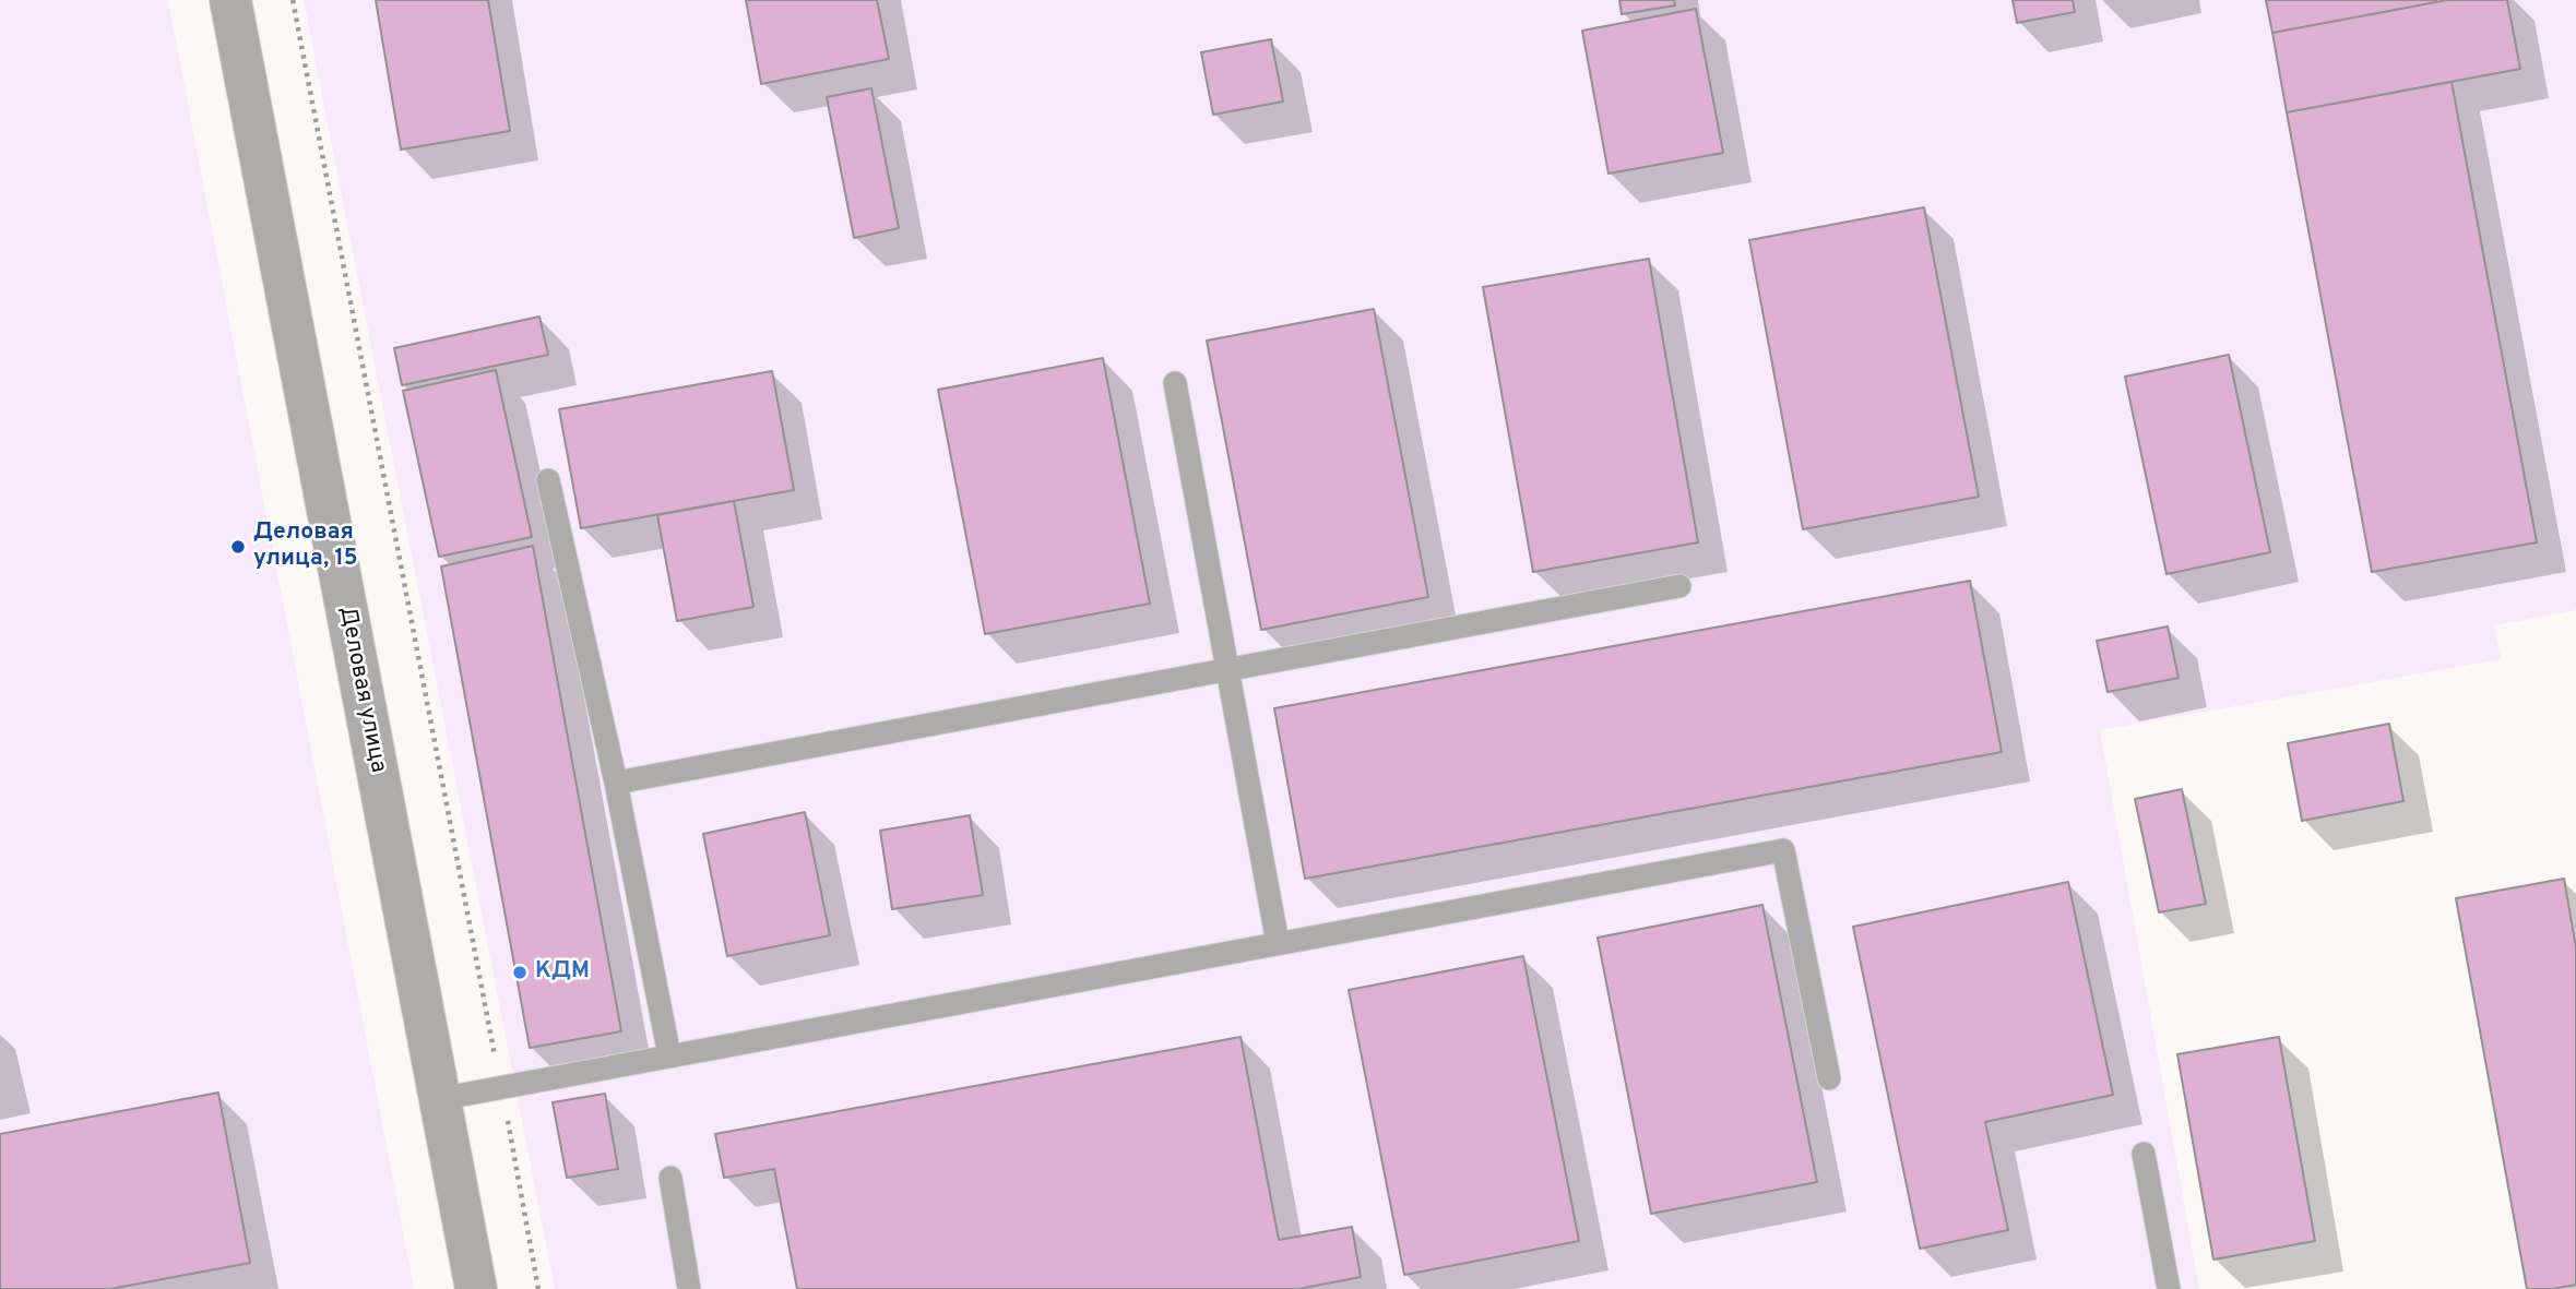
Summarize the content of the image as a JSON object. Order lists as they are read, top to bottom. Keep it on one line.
{"streets":{"street":["Деловая улица"]},"places":["Деловая улица, 15","КДМ"]}
